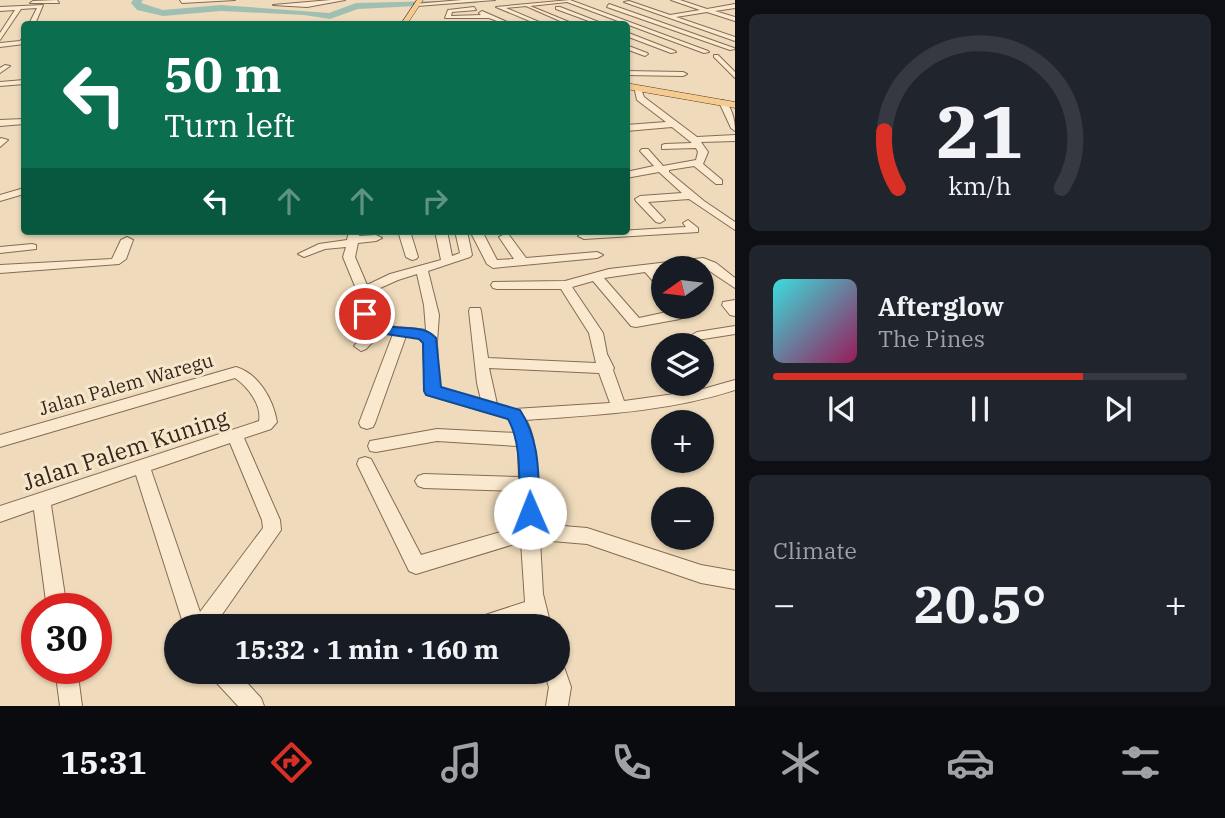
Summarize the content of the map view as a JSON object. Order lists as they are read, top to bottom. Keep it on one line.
{"streets":{"street":["Jalan Palem Waregu","Jalan Palem Kuning"]},"crossings":[["Jalan Palem Waregu","Jalan Palem Kuning"]],"north":"left","page":{"turn":["50 m","Turn left"],"map_buttons":["+","−"],"song":["Afterglow","The Pines"],"tile":"Climate","heat":["−","20.5°","+"],"limit":"30","trip":"15:32 · 1 min · 160 m","tabs":"15:31","gauge":["21","km/h"]}}
